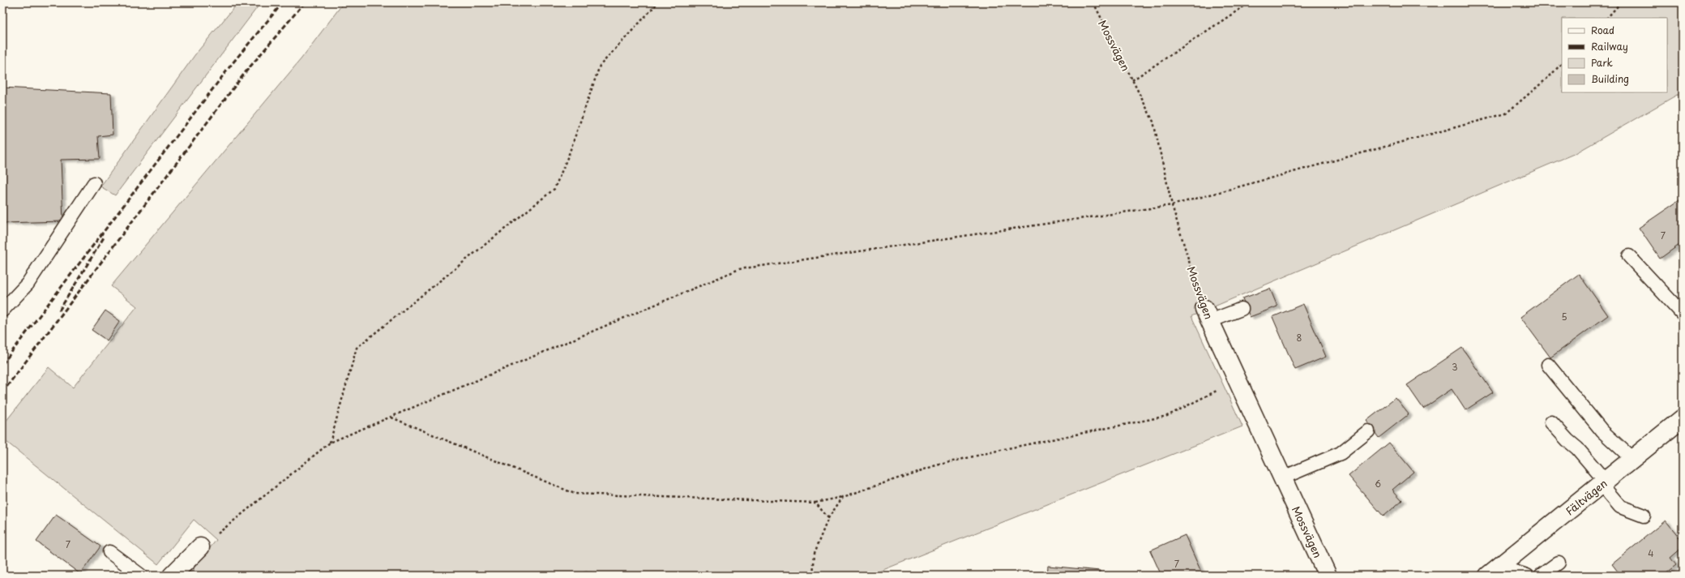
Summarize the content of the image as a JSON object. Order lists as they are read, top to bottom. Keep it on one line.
{"streets":{"street":["Mossvägen","Fältvägen"]},"house_numbers":["7","5","8","3","6","7","4","7"],"legend":["Road","Railway","Park","Building"]}
